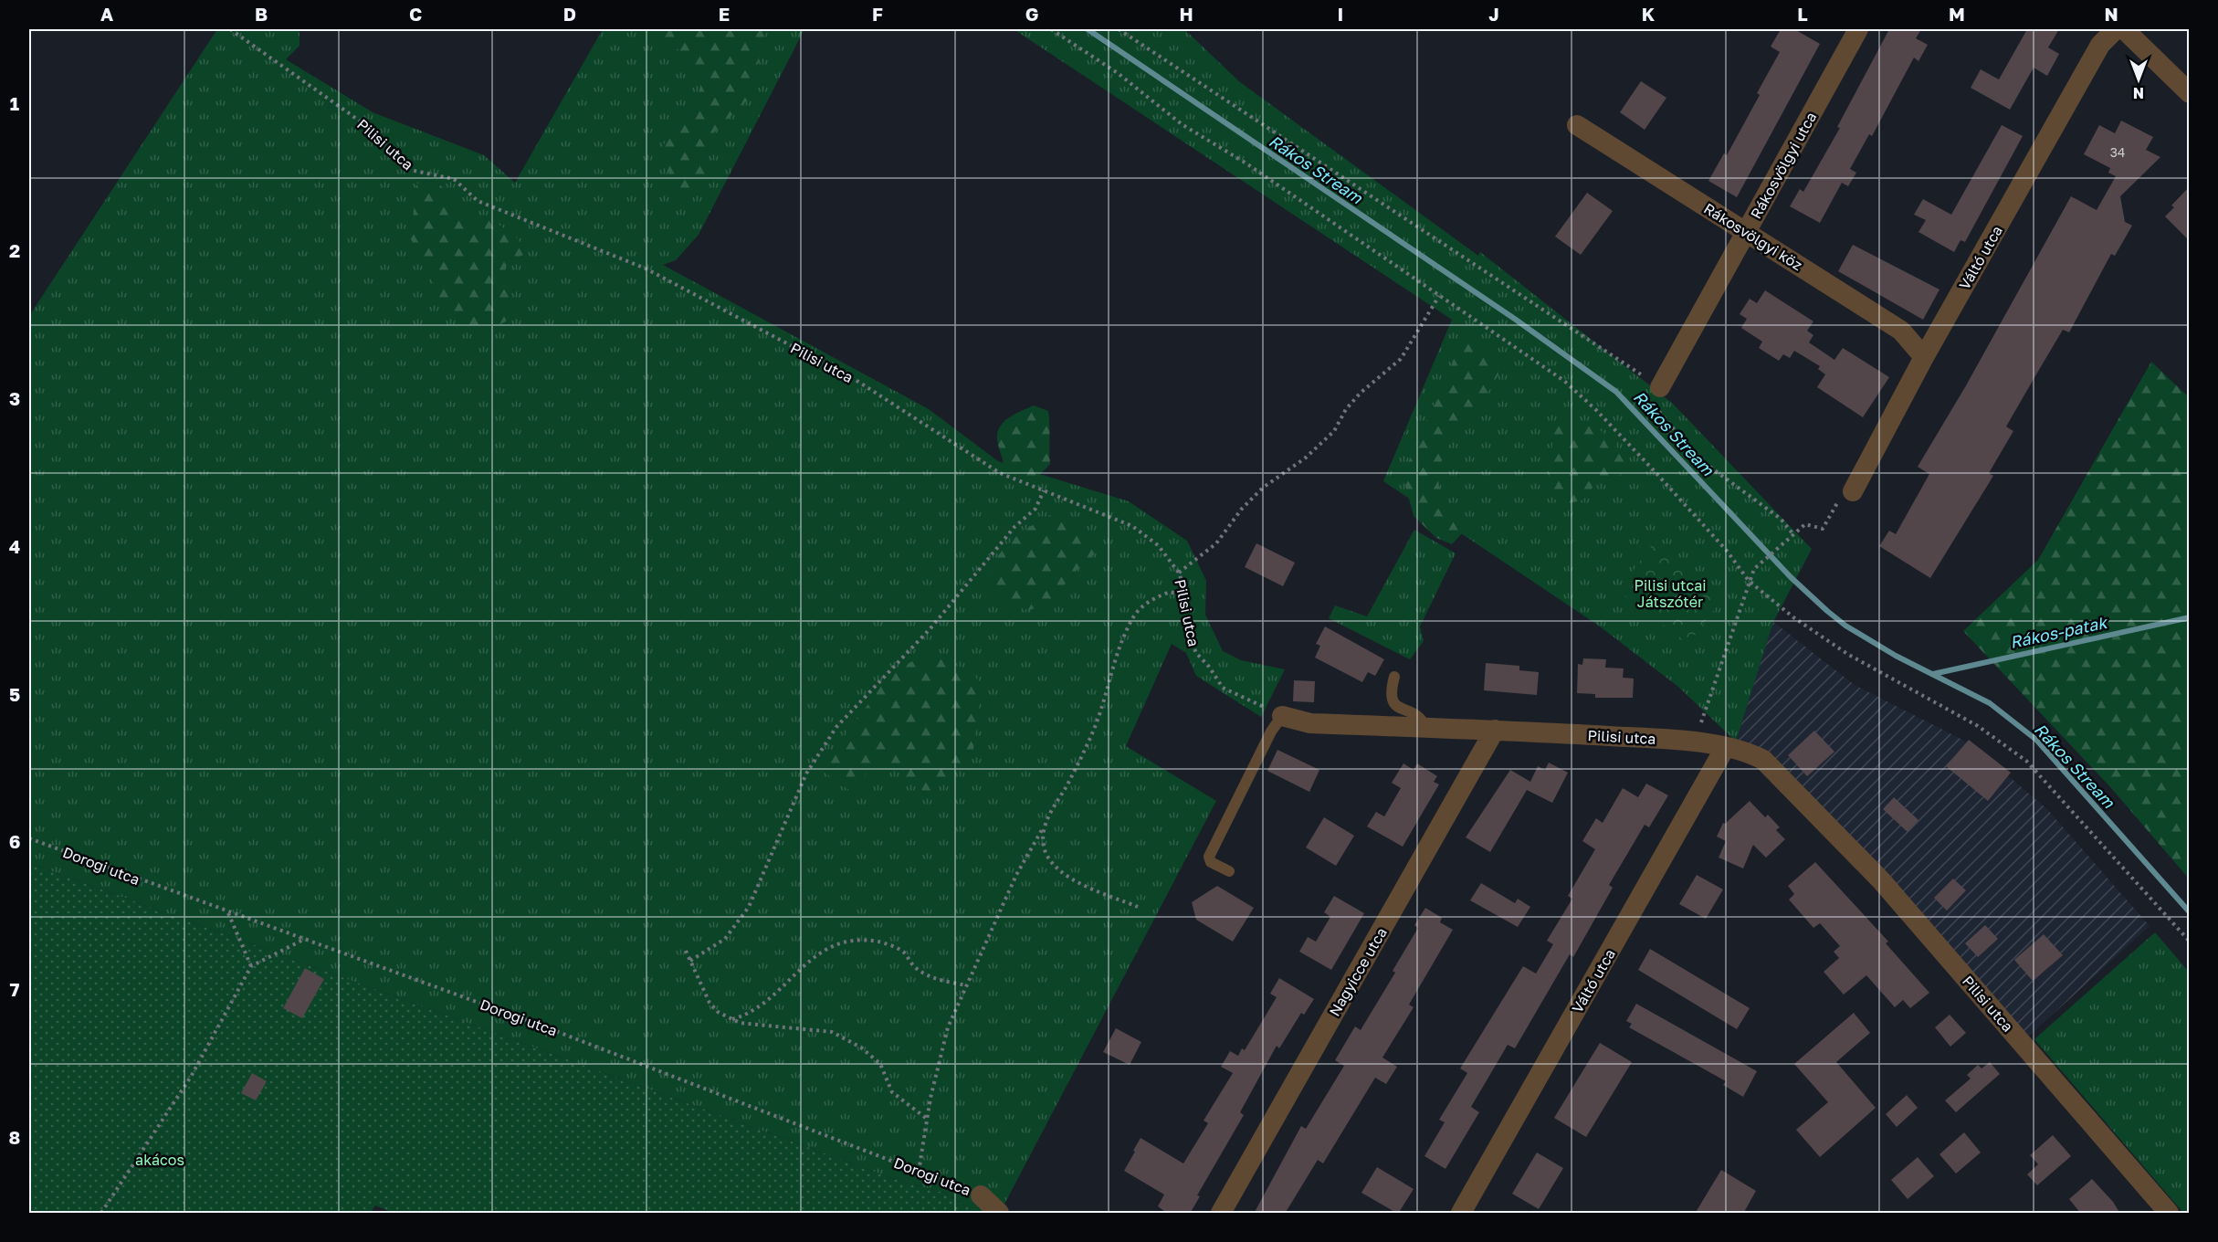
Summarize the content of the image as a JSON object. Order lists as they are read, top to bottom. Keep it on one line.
{"streets":{"street":["Pilisi utca","Rákosvölgyi utca","Rákosvölgyi köz","Váltó utca","Nagyicce utca"],"path":["Dorogi utca"]},"crossings":[["Pilisi utca","Váltó utca"],["Pilisi utca","Nagyicce utca"],["Rákosvölgyi utca","Rákosvölgyi köz"],["Rákosvölgyi köz","Váltó utca"]],"water":["Rákos Stream","Rákos-patak"],"parks":["Pilisi utcai Játszótér","akácos"],"house_numbers":["34"],"north":"bottom","grid":{"columns":["A","B","C","D","E","F","G","H","I","J","K","L","M","N"],"rows":["1","2","3","4","5","6","7","8"]}}
